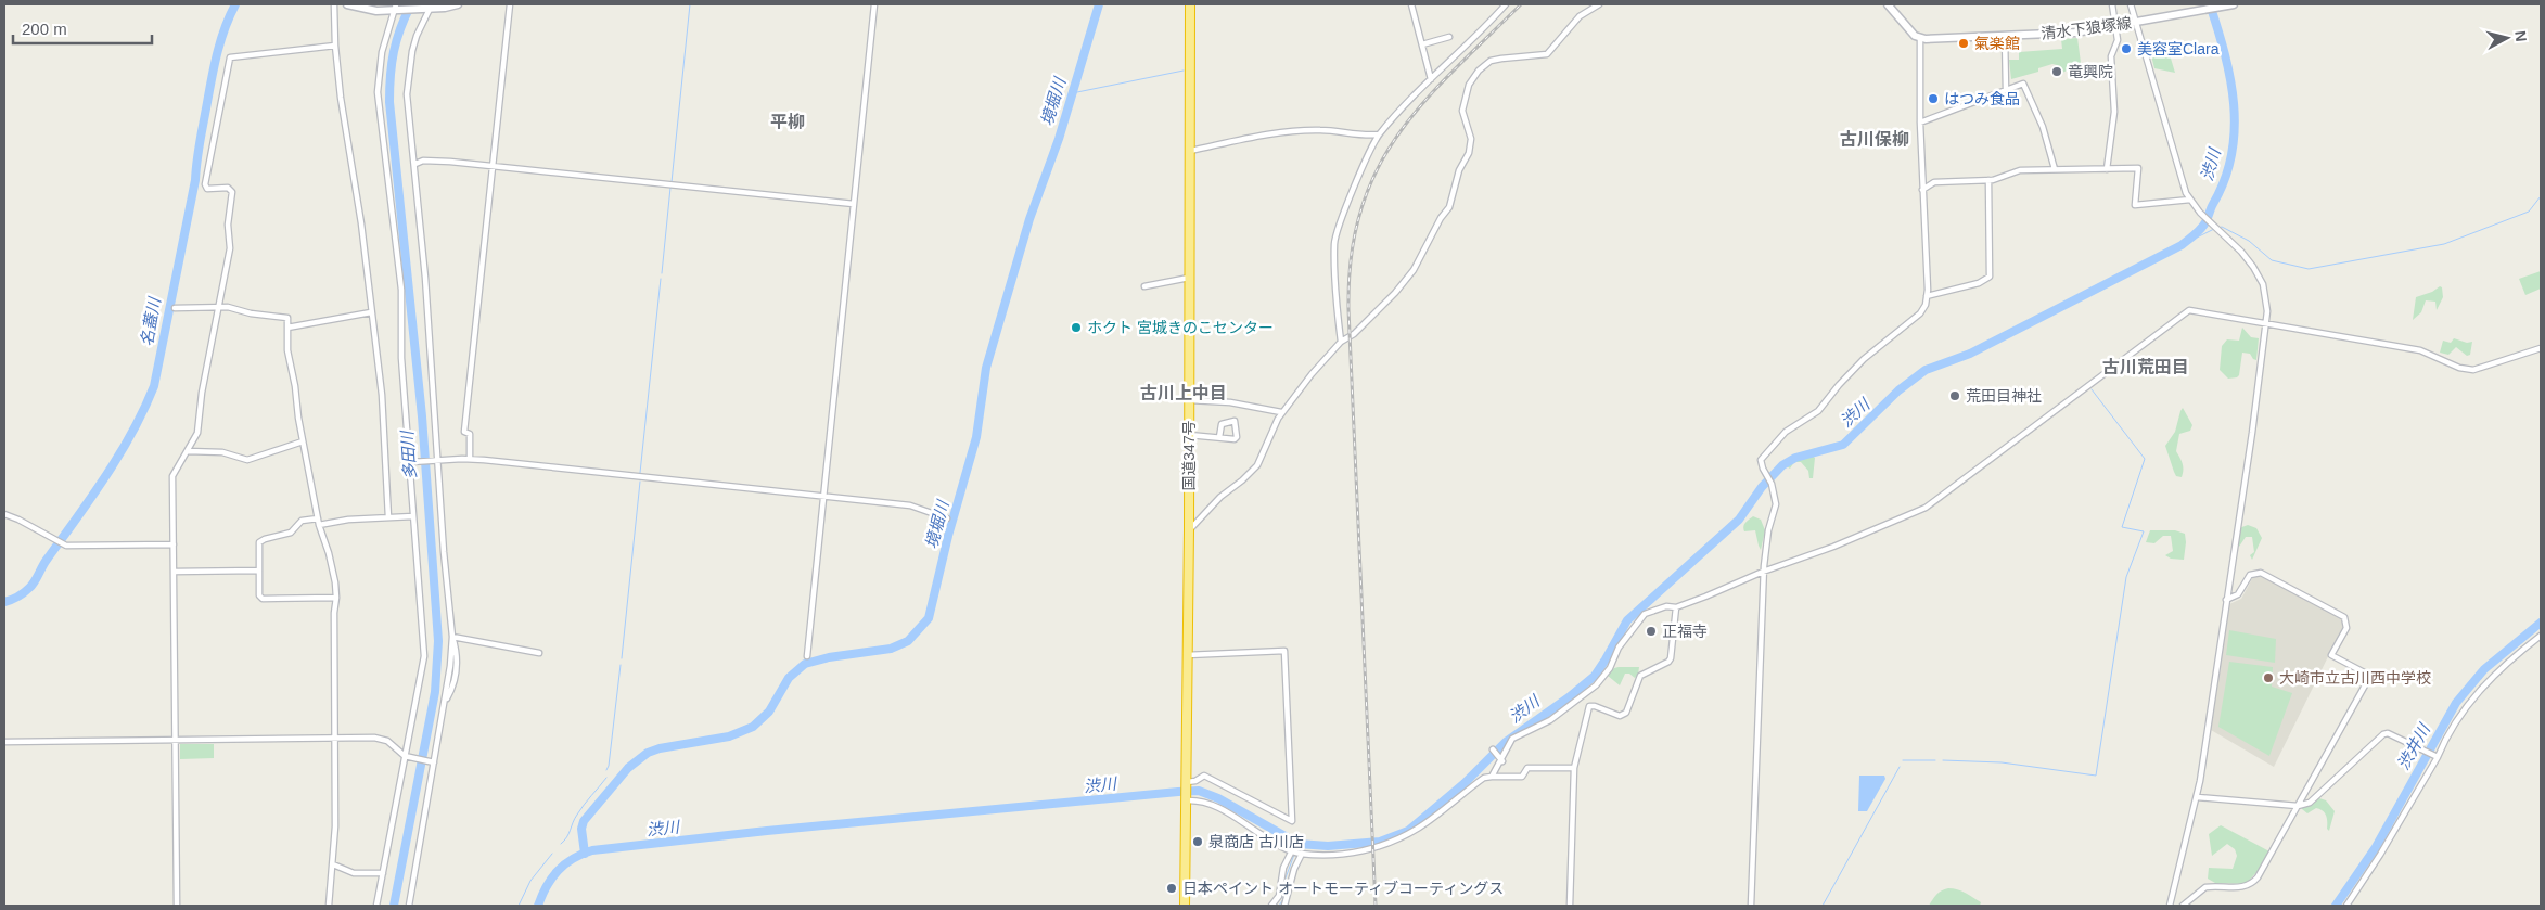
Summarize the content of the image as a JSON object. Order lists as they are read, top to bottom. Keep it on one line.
{"streets":{"highway":["国道347号"],"main road":["清水下狼塚線"]},"districts":["平柳","古川保柳","古川荒田目","古川上中目"],"water":["境堀川","渋川","名蓋川","多田川","渋井川"],"places":["氣楽館","美容室Clara","竜興院","はつみ食品","ホクト 宮城きのこセンター","荒田目神社","正福寺","大崎市立古川西中学校","泉商店 古川店","日本ペイント オートモーティブコーティングス"],"scale_bar":"200 m","north":"right"}
